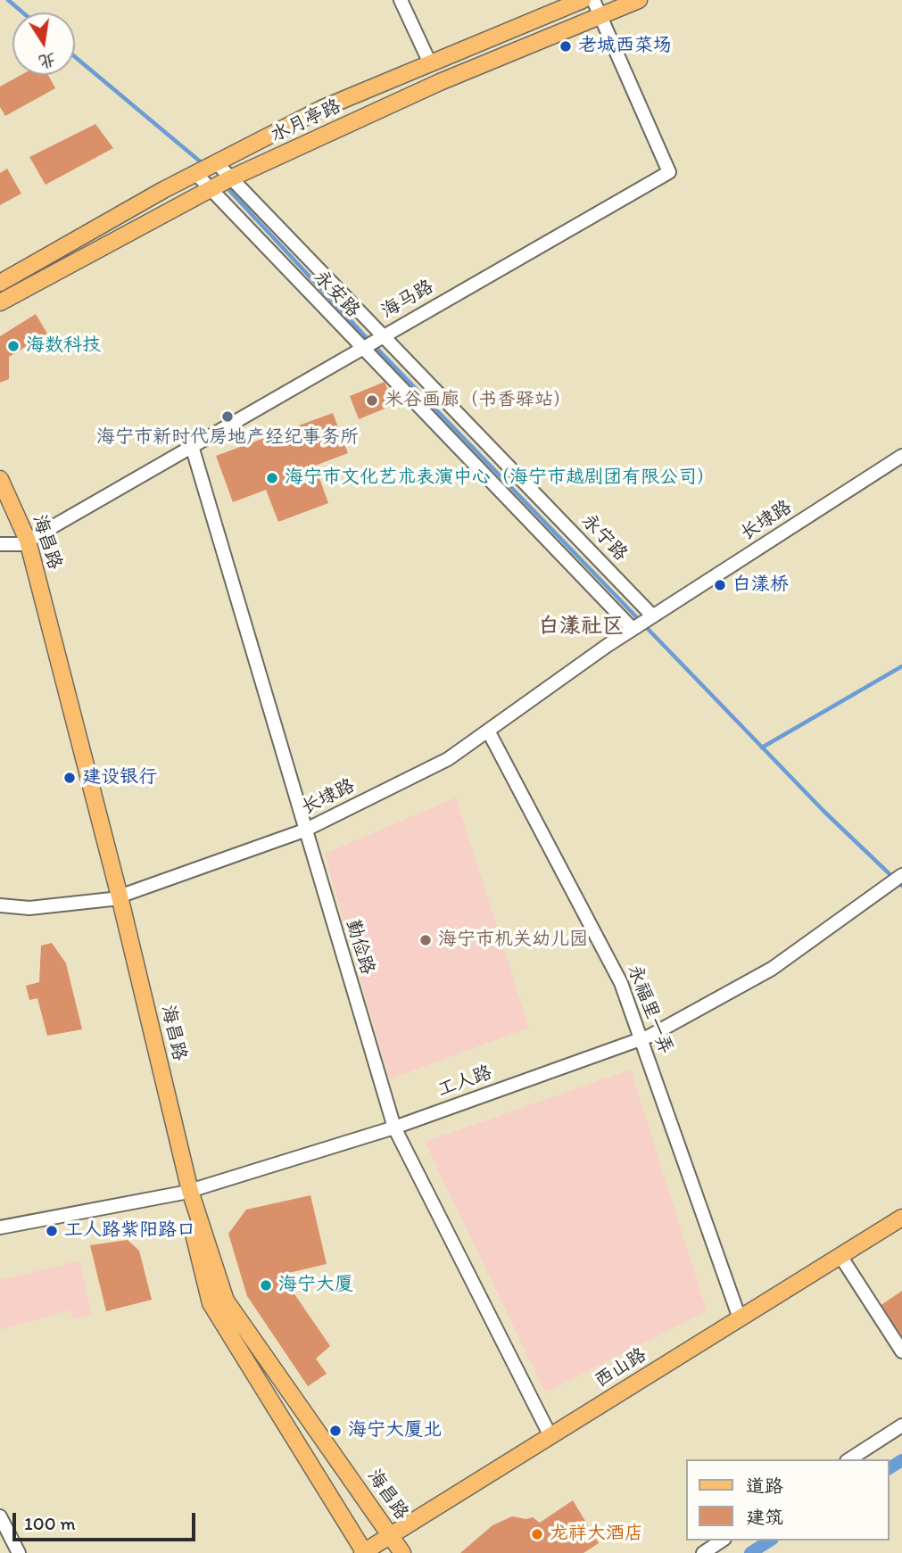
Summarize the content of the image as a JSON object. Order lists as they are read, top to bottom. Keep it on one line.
{"streets":{"main road":["水月亭路","海昌路","西山路"],"street":["永安路","海马路","长埭路","永宁路","勤俭路","永福里一弄","工人路"]},"crossings":[["水月亭路","永安路"],["水月亭路","海马路"],["水月亭路","永宁路"],["永安路","海马路"],["永安路","长埭路"],["永安路","永宁路"],["海马路","永宁路"],["海马路","海昌路"],["海马路","勤俭路"],["长埭路","永宁路"],["长埭路","海昌路"],["长埭路","勤俭路"],["长埭路","永福里一弄"],["海昌路","工人路"],["海昌路","西山路"],["勤俭路","工人路"],["勤俭路","西山路"],["永福里一弄","工人路"],["永福里一弄","西山路"]],"districts":["白漾社区"],"places":["老城西菜场","海数科技","米谷画廊（书香驿站）","海宁市新时代房地产经纪事务所","海宁市文化艺术表演中心（海宁市越剧团有限公司）","白漾桥","建设银行","海宁市机关幼儿园","工人路紫阳路口","海宁大厦","海宁大厦北","龙祥大酒店"],"legend":["道路","建筑"],"scale_bar":"100 m","north":"bottom"}
